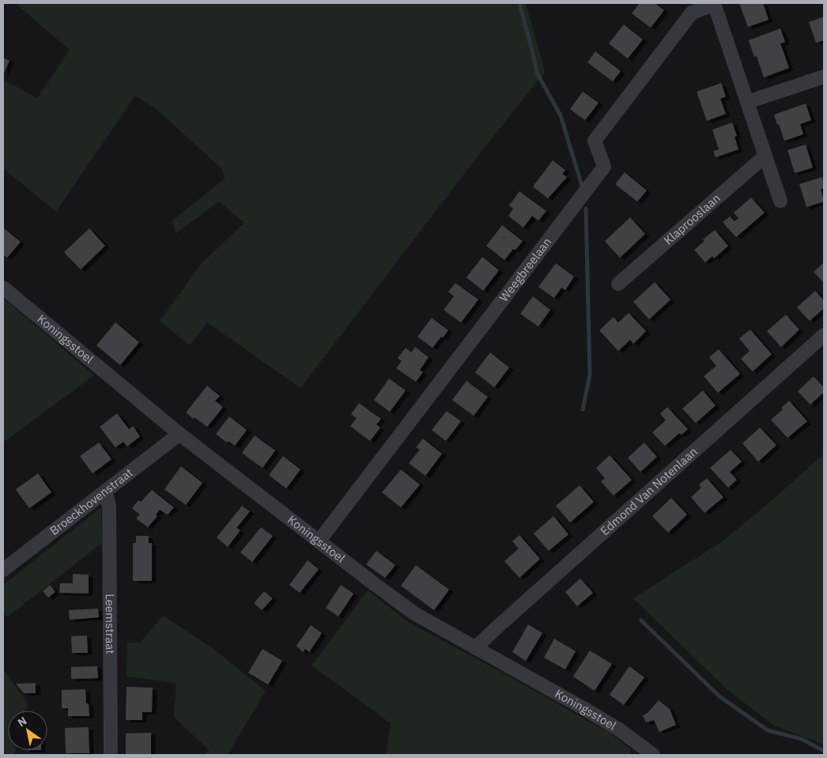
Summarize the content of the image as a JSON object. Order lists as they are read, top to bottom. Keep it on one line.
{"streets":{"street":["Klaprooslaan","Weegbreelaan","Koningsstoel","Edmond Van Notenlaan","Broeckhovenstraat","Leemstraat"]},"crossings":[["Weegbreelaan","Koningsstoel"],["Koningsstoel","Edmond Van Notenlaan"],["Koningsstoel","Broeckhovenstraat"],["Broeckhovenstraat","Leemstraat"]],"north":"top left"}
